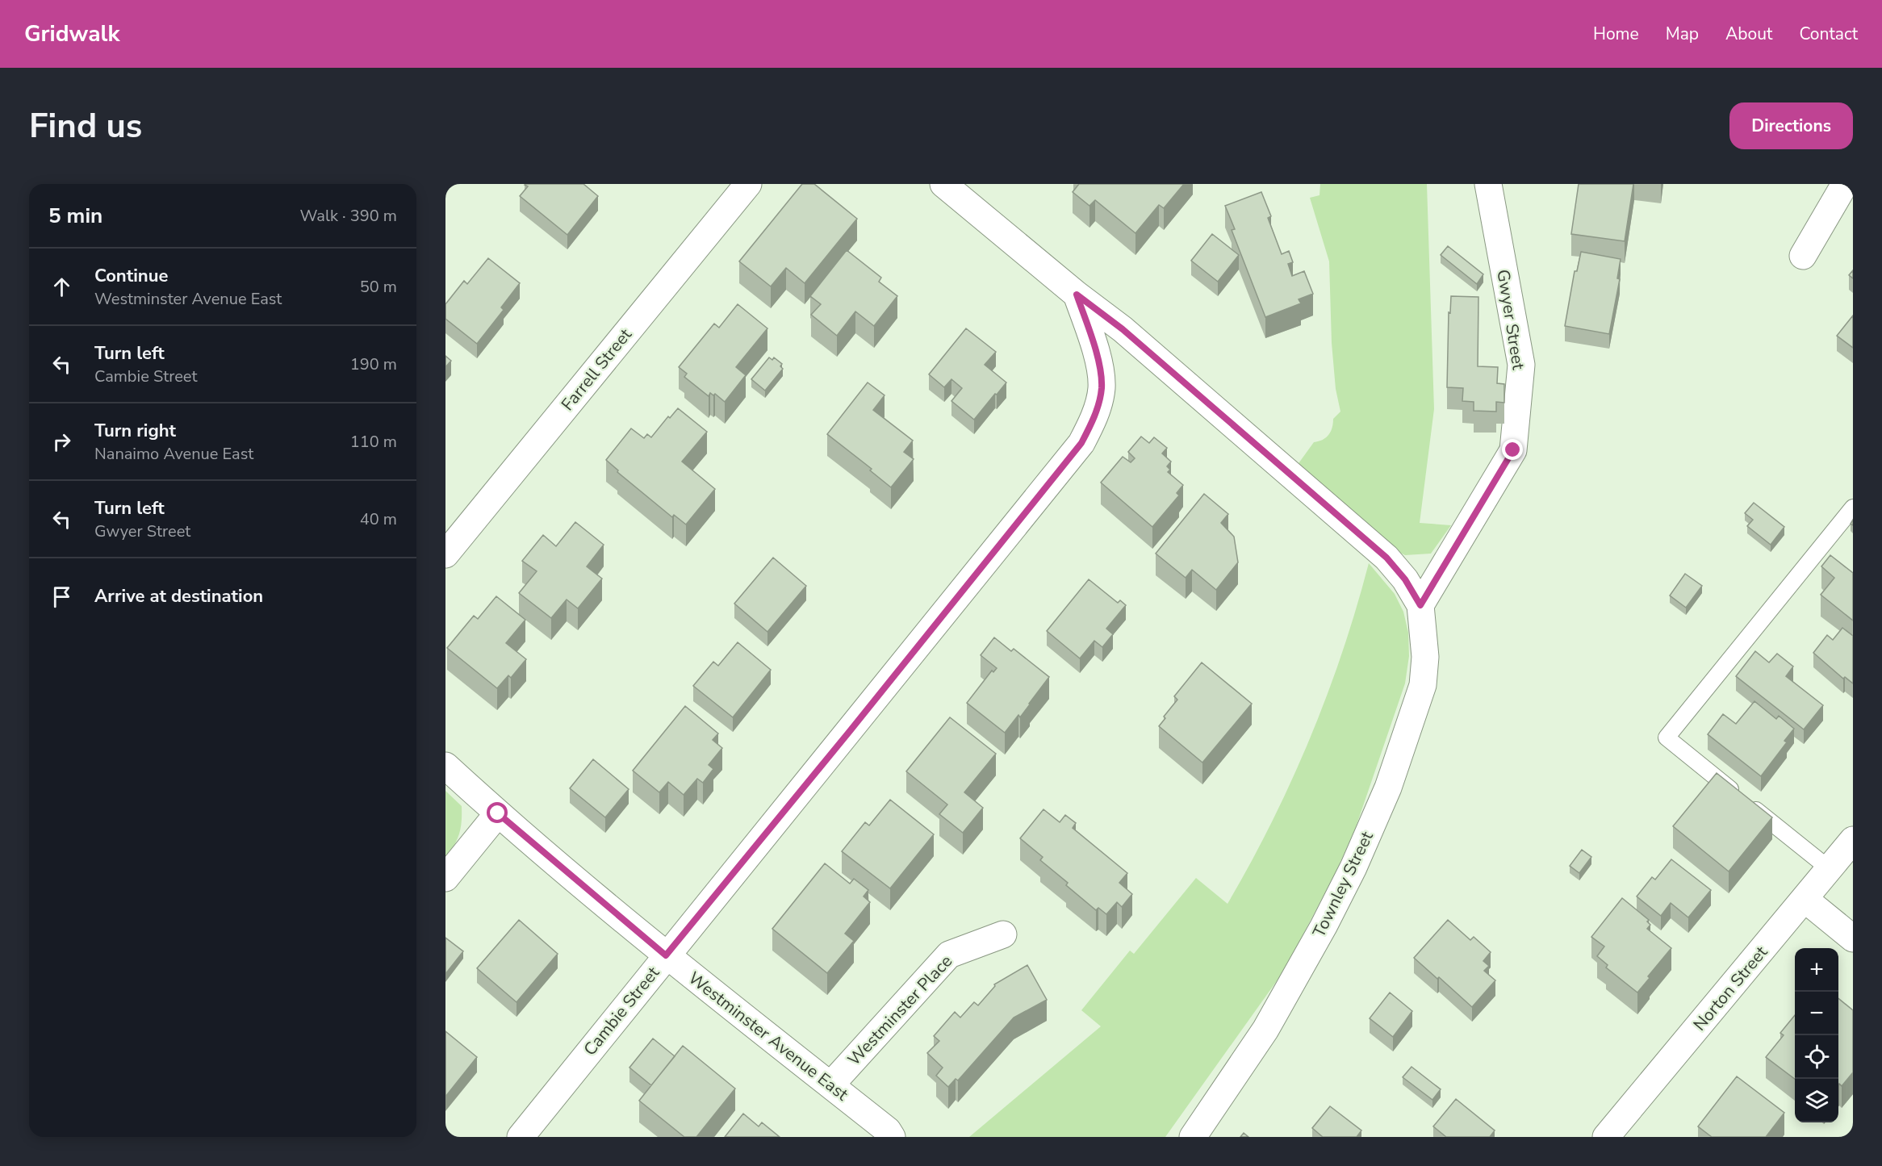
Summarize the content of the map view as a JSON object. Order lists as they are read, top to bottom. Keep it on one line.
{"streets":{"street":["Gwyer Street","Farrell Street","Townley Street","Norton Street","Westminster Place","Cambie Street","Westminster Avenue East"]},"crossings":[["Gwyer Street","Townley Street"],["Westminster Place","Westminster Avenue East"],["Cambie Street","Westminster Avenue East"]],"page":{"header":"Gridwalk","nav":["Home","Map","About","Contact"],"buttons":"Directions","title":"Find us","heading":["5 min","Walk · 390 m"],"list":[["Continue","Westminster Avenue East","50 m"],["Turn left","Cambie Street","190 m"],["Turn right","Nanaimo Avenue East","110 m"],["Turn left","Gwyer Street","40 m"],"Arrive at destination"],"map_buttons":["+","−"]}}
